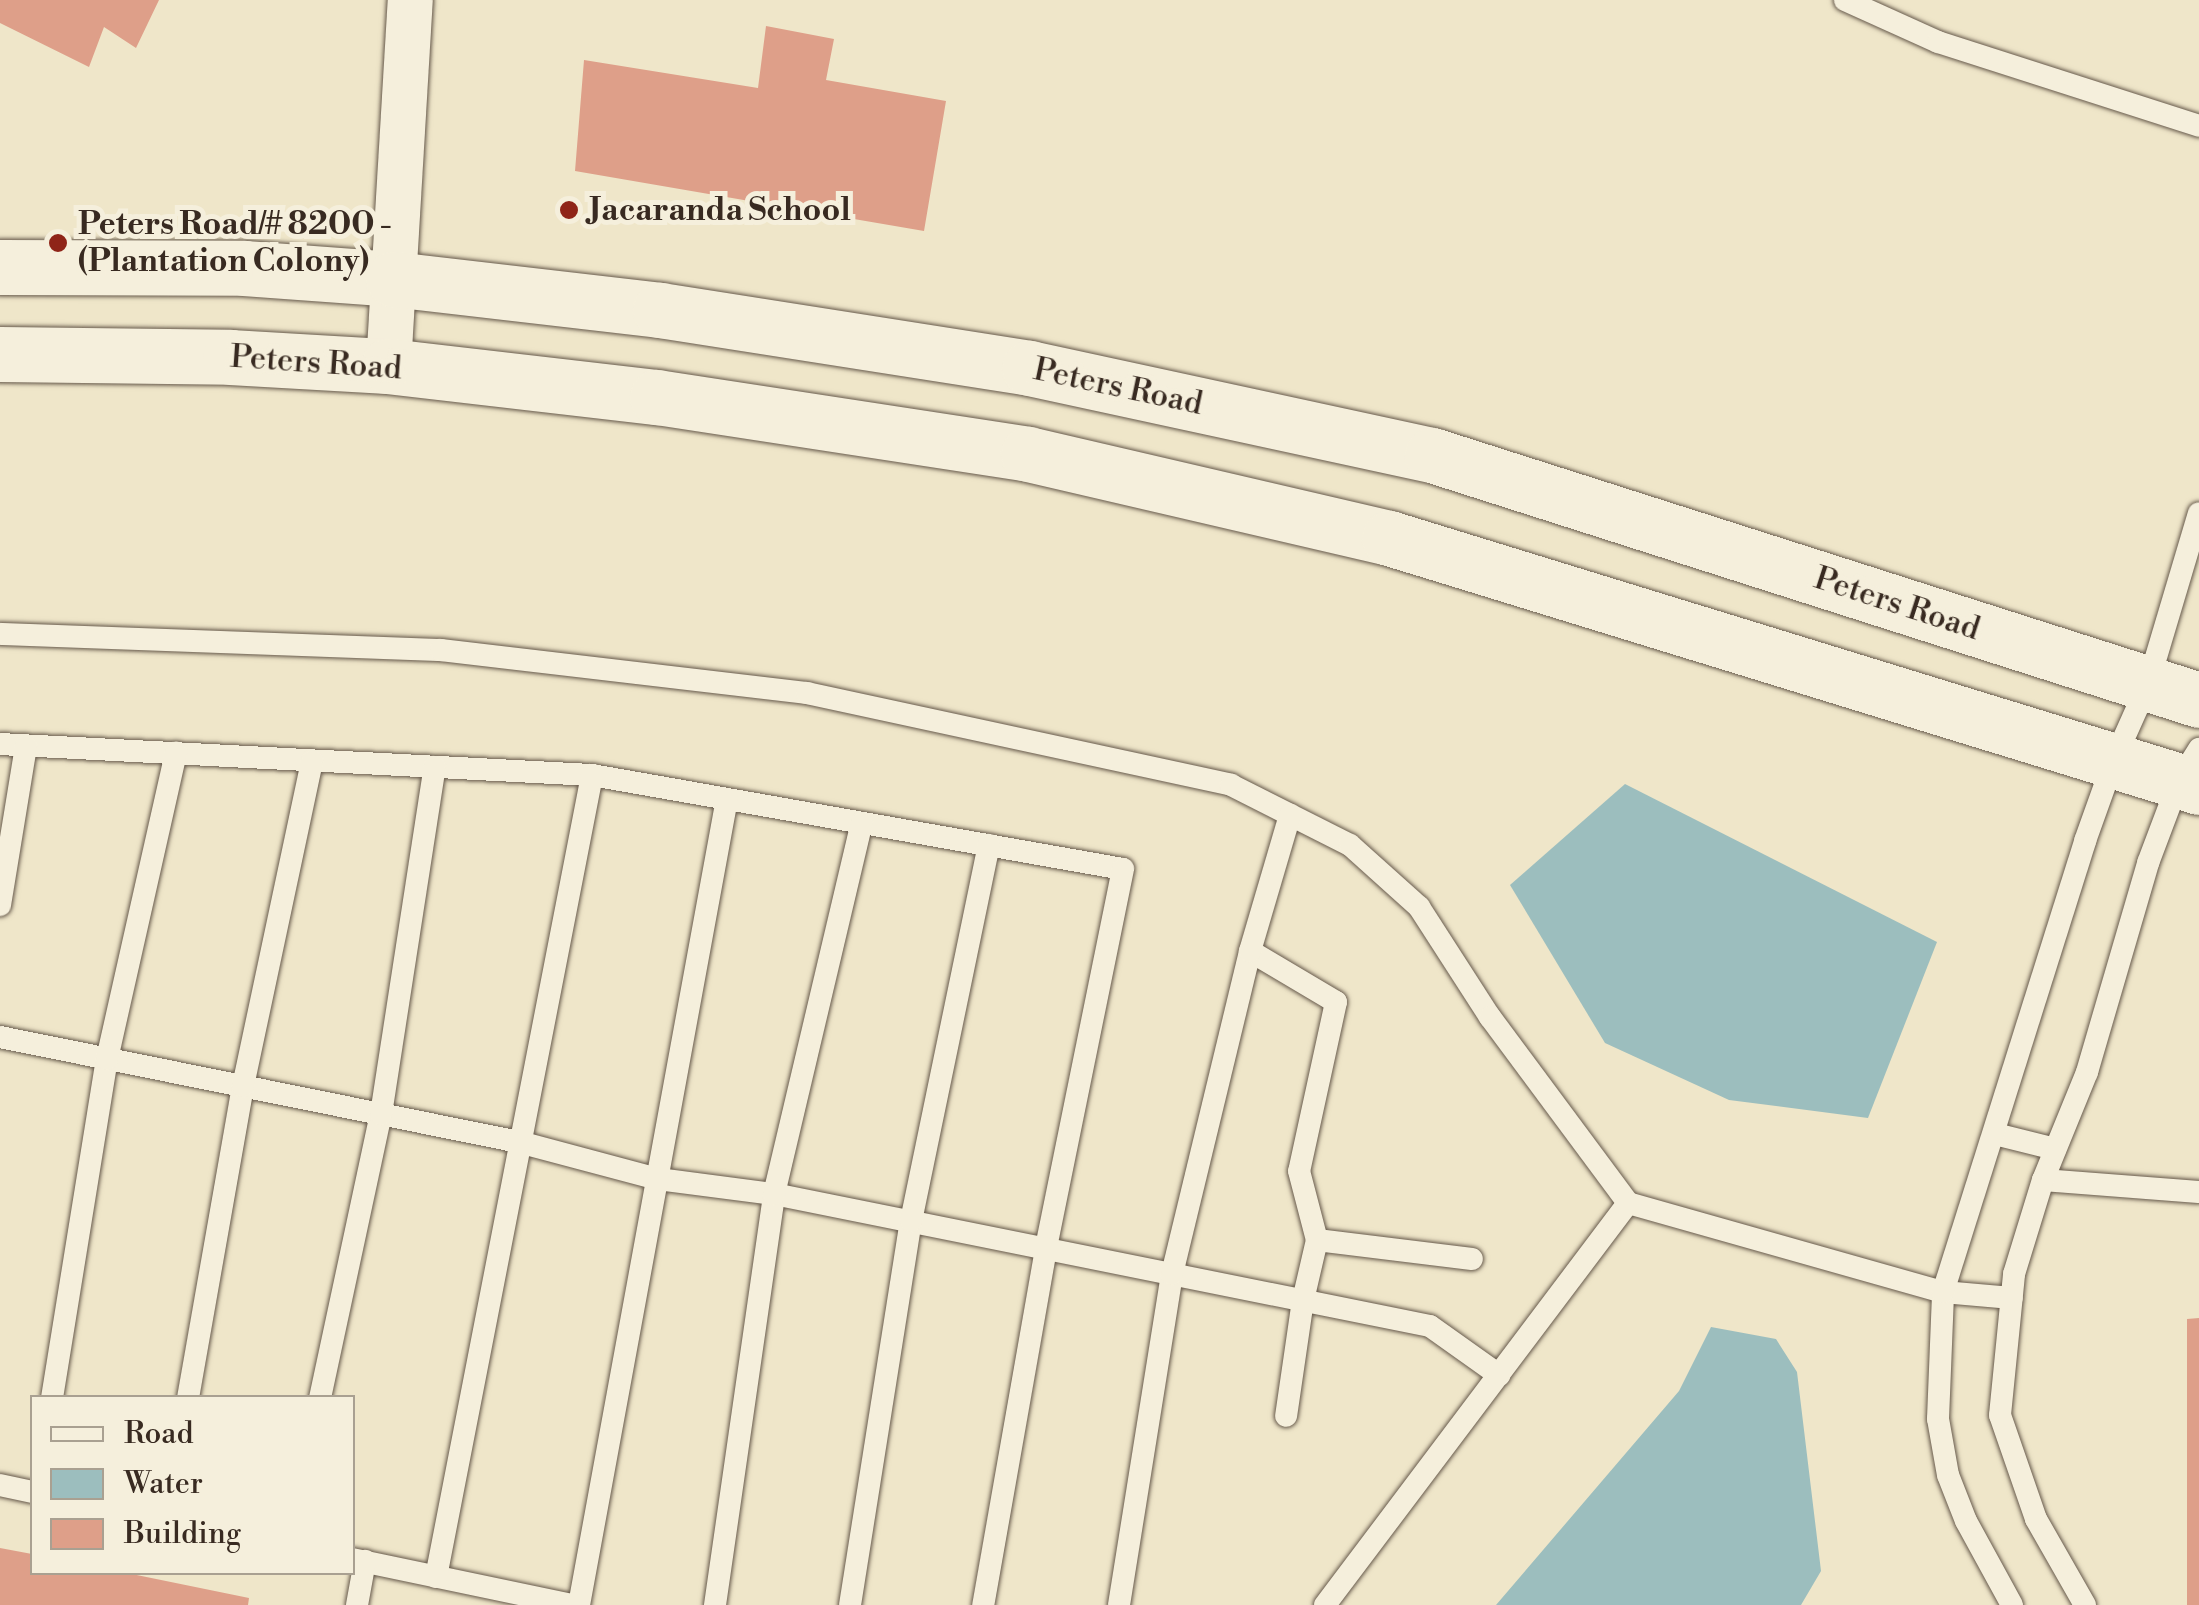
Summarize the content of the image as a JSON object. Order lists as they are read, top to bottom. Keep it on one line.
{"streets":{"main road":["Peters Road"]},"places":["Jacaranda School","Peters Road/# 8200 - (Plantation Colony)"],"legend":["Road","Water","Building"]}
